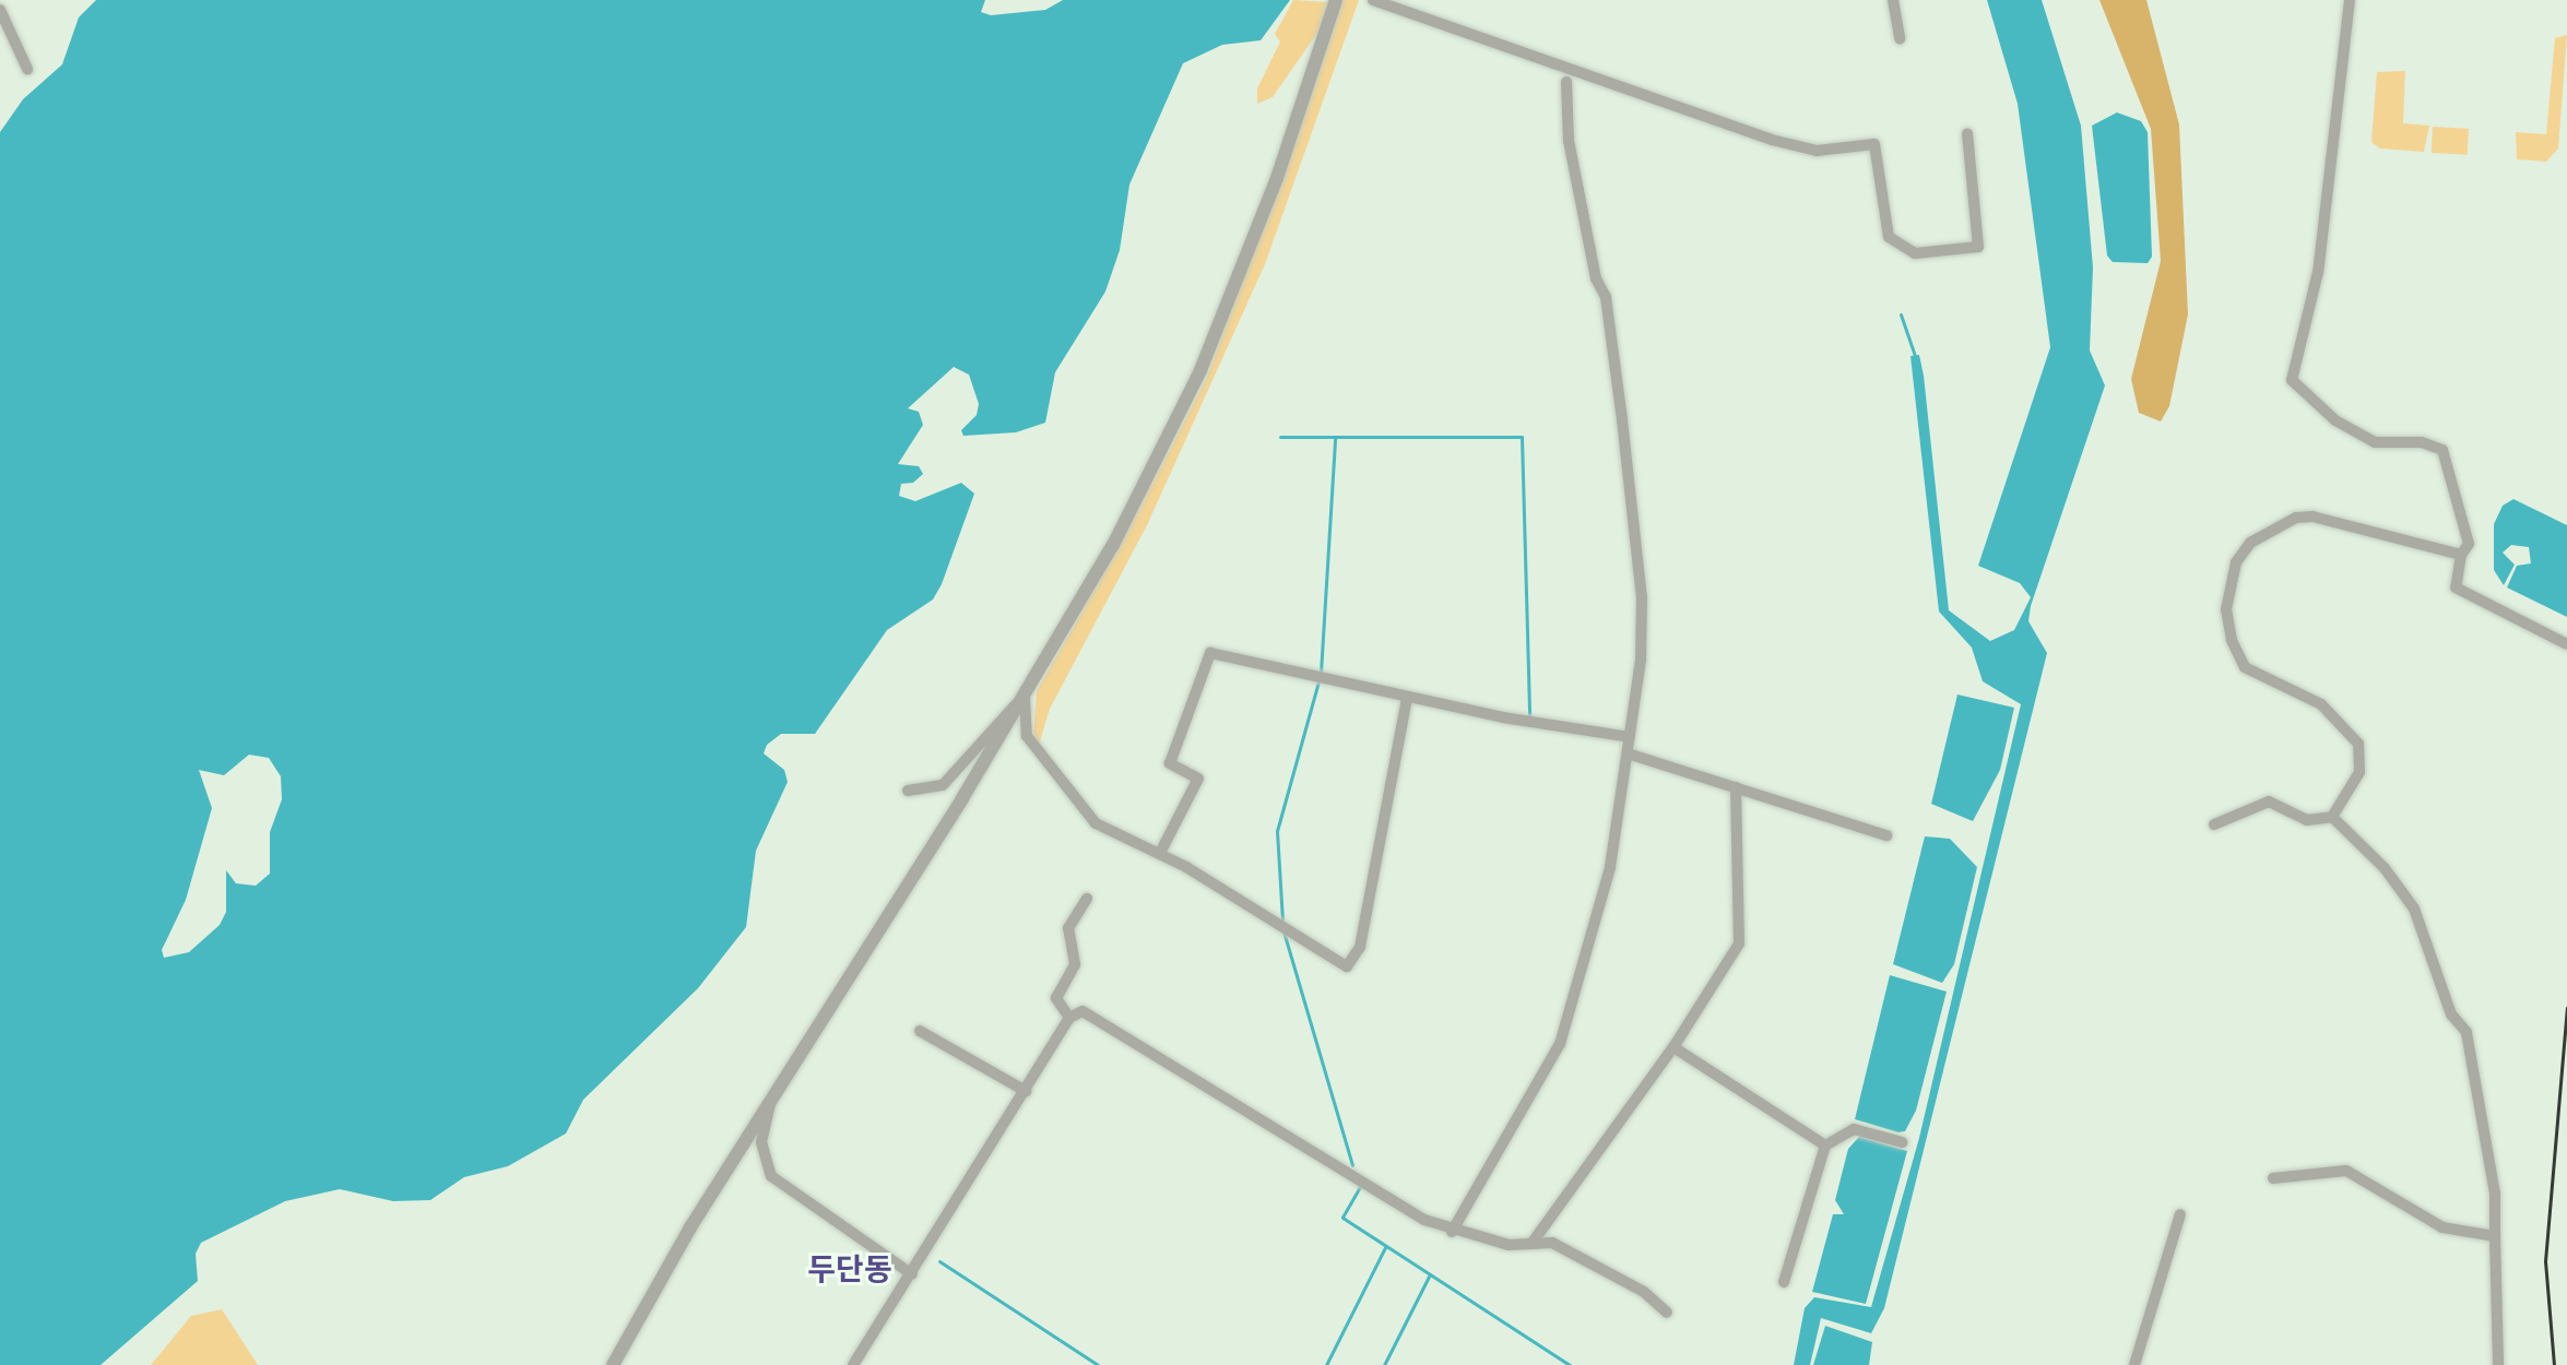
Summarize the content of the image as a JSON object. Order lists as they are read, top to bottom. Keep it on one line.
{"districts":["두단동"]}
